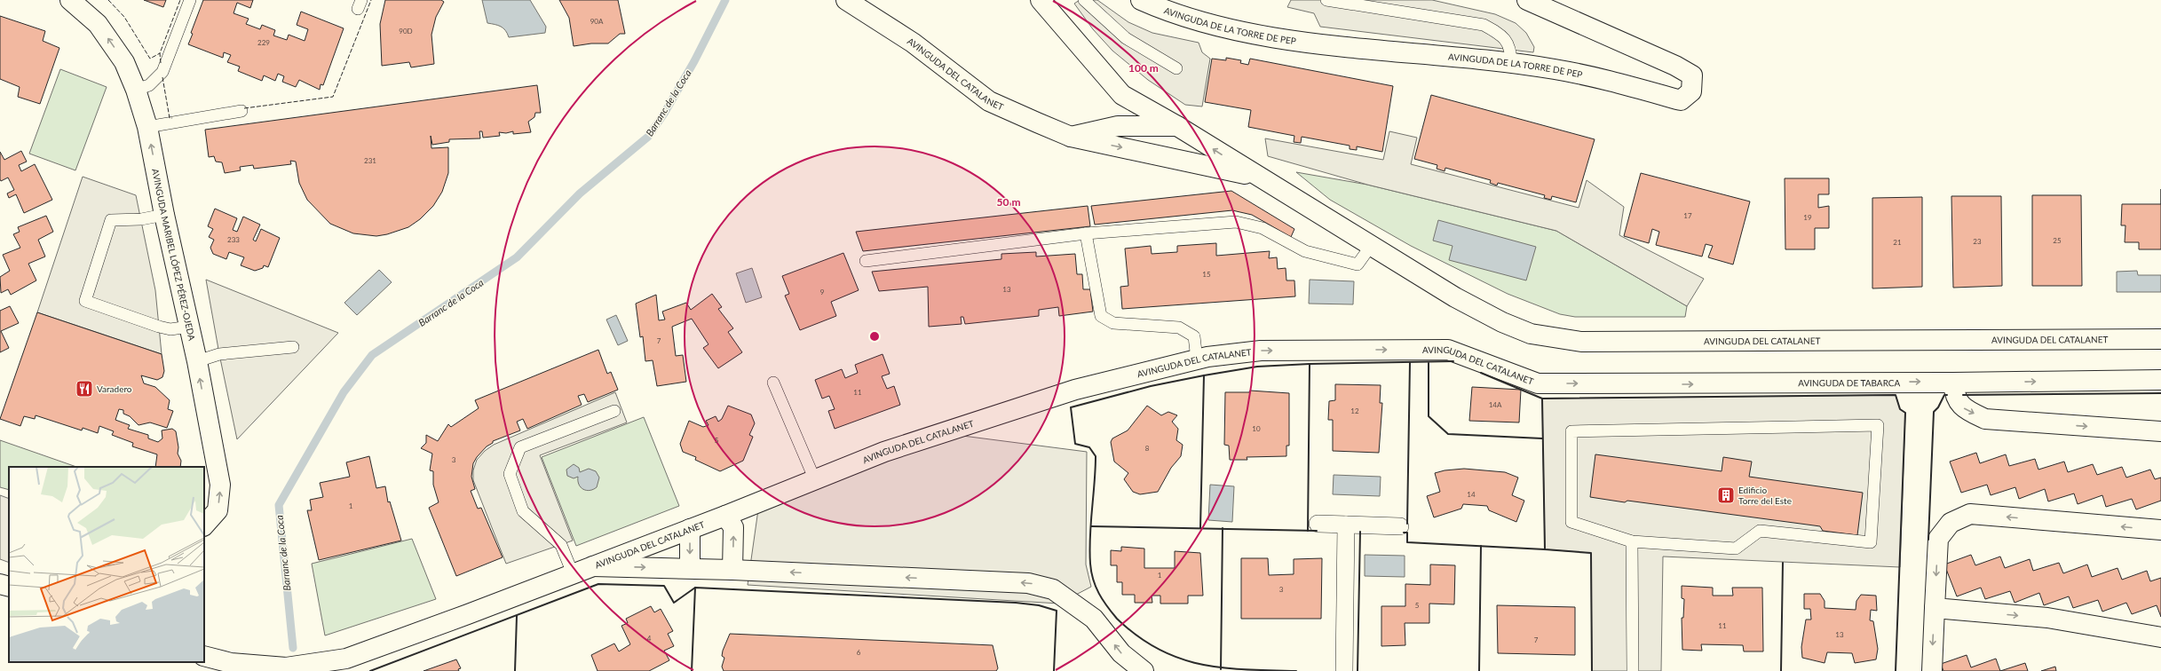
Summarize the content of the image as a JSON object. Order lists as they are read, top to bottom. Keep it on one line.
{"streets":{"street":["AVINGUDA DE LA TORRE DE PEP","AVINGUDA DEL CATALANET","AVINGUDA MARIBEL LÓPEZ PÉREZ-OJEDA","AVINGUDA DE TABARCA"]},"crossings":[["AVINGUDA DEL CATALANET","AVINGUDA DE TABARCA"]],"one_way":["AVINGUDA MARIBEL LÓPEZ PÉREZ-OJEDA"],"water":["Barranc de la Coca"],"places":{"restaurant":["Varadero"],"building":["Edificio Torre del Este"]},"house_numbers":["90A","90D","229","231","17","19","233","25","23","21","15","13","9","7","11","14A","12","10","5","8","3","14","1","1","3","5","11","13","4","7","6"],"rings":["100 m","50 m"]}
